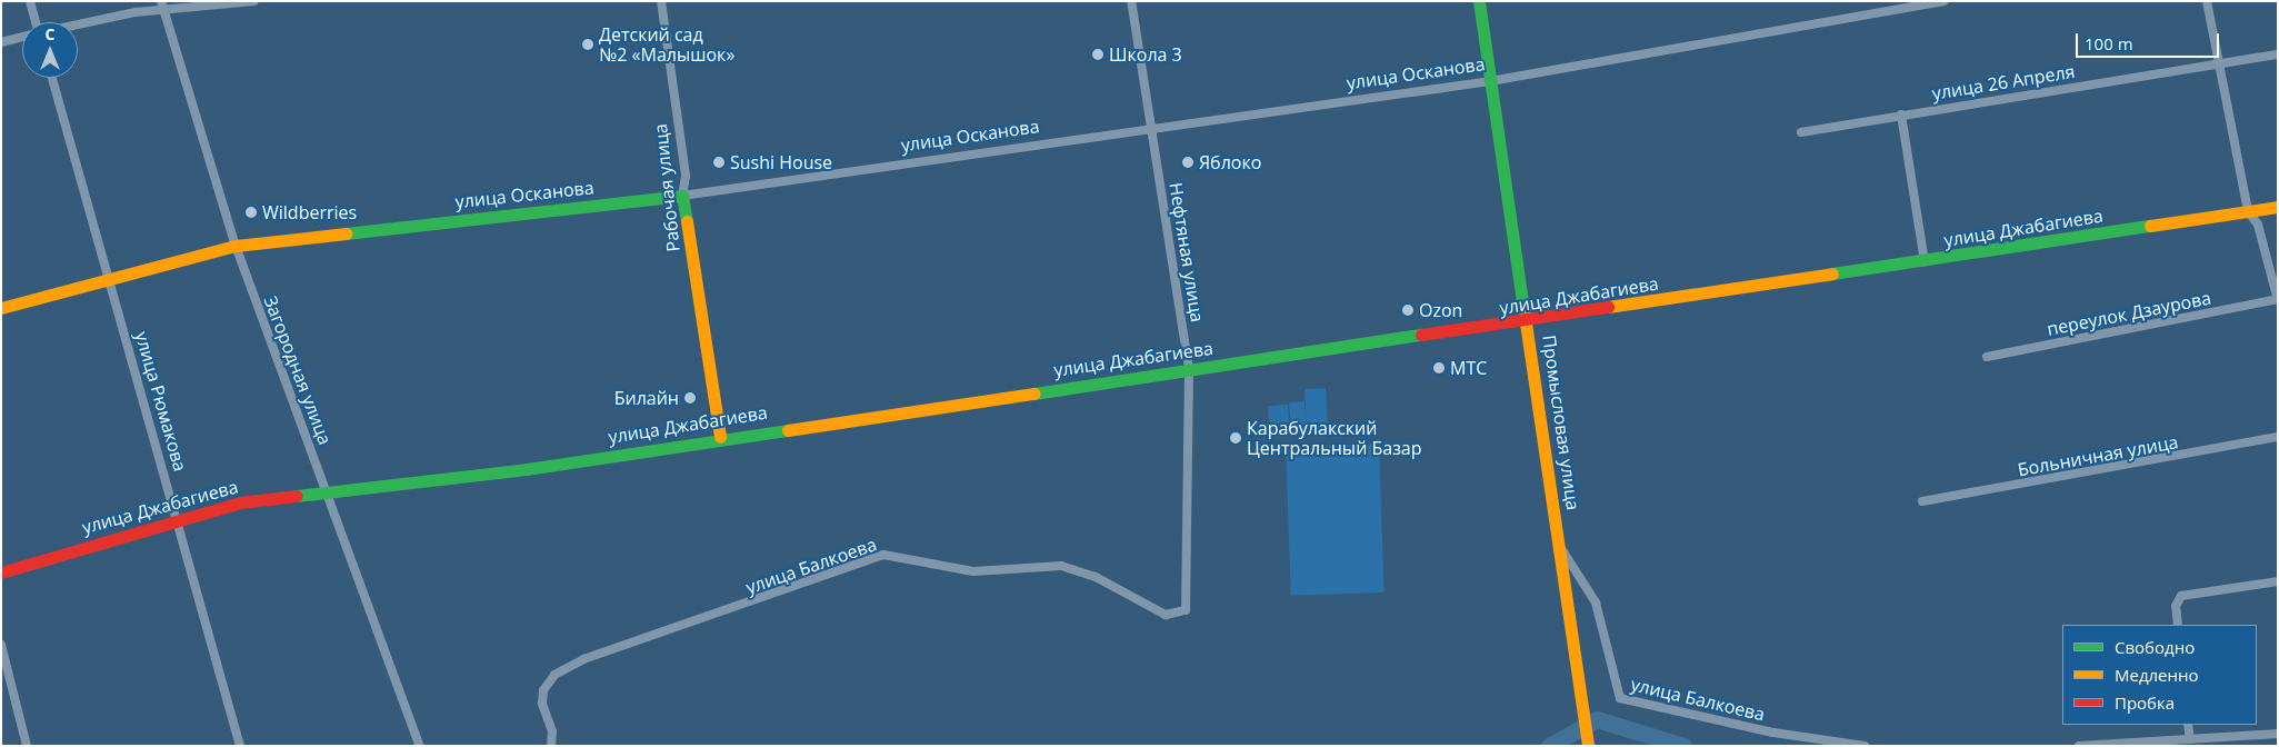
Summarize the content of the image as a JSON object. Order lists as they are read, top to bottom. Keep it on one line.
{"streets":{"main road":["улица Осканова","Рабочая улица","улица Джабагиева","Промысловая улица"],"street":["улица 26 Апреля","Нефтяная улица","переулок Дзаурова","Загородная улица","улица Рюмакова","Больничная улица","улица Балкоева"]},"crossings":[["улица Осканова","Рабочая улица"],["улица Осканова","Нефтяная улица"],["улица Осканова","Загородная улица"],["улица Осканова","улица Рюмакова"],["улица Осканова","Промысловая улица"],["Рабочая улица","улица Джабагиева"],["улица Джабагиева","Нефтяная улица"],["улица Джабагиева","Загородная улица"],["улица Джабагиева","улица Рюмакова"],["улица Джабагиева","Промысловая улица"],["Нефтяная улица","улица Балкоева"],["Промысловая улица","улица Балкоева"]],"places":["Детский сад №2 «Малышок»","Школа 3","Sushi House","Яблоко","Wildberries","Ozon","МТС","Билайн","Карабулакский Центральный Базар"],"legend":["Свободно","Медленно","Пробка"],"scale_bar":"100 m","north":"top"}
